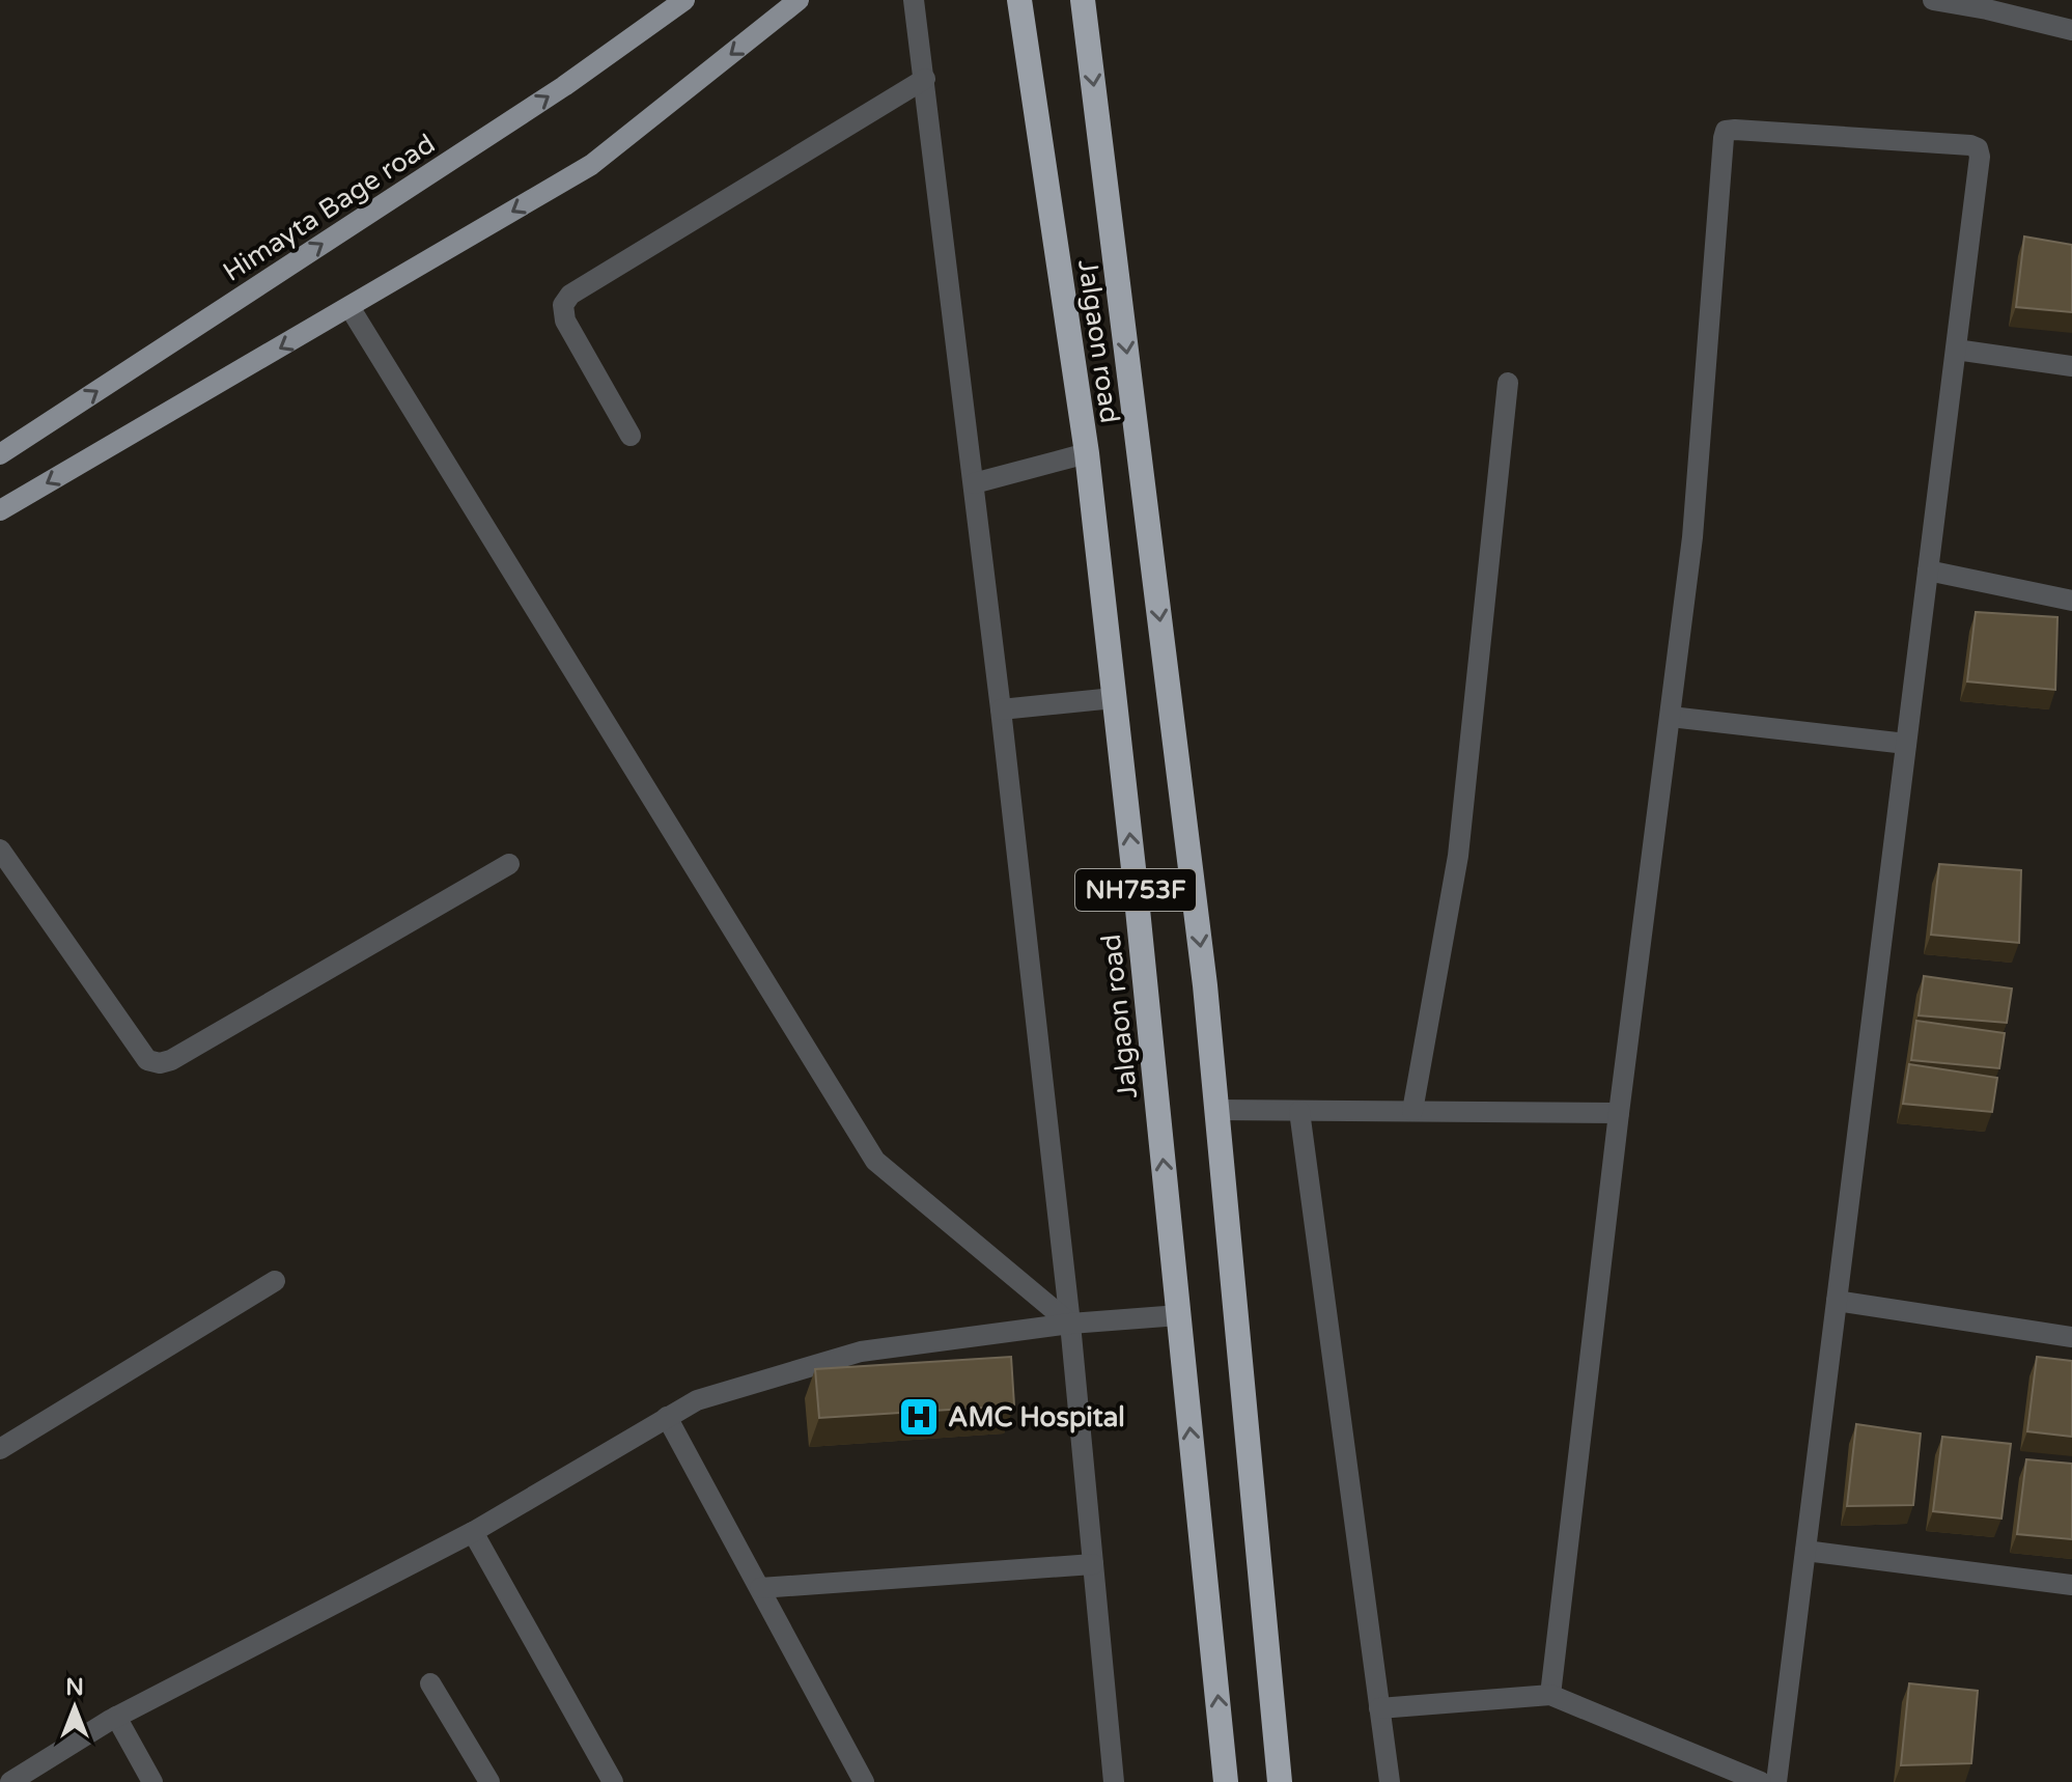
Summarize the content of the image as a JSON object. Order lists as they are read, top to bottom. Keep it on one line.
{"streets":{"highway":["Jalgaon road","NH753F"],"main road":["Himayta Bage road"]},"places":{"hospital":["AMC Hospital"]},"north":"top"}
